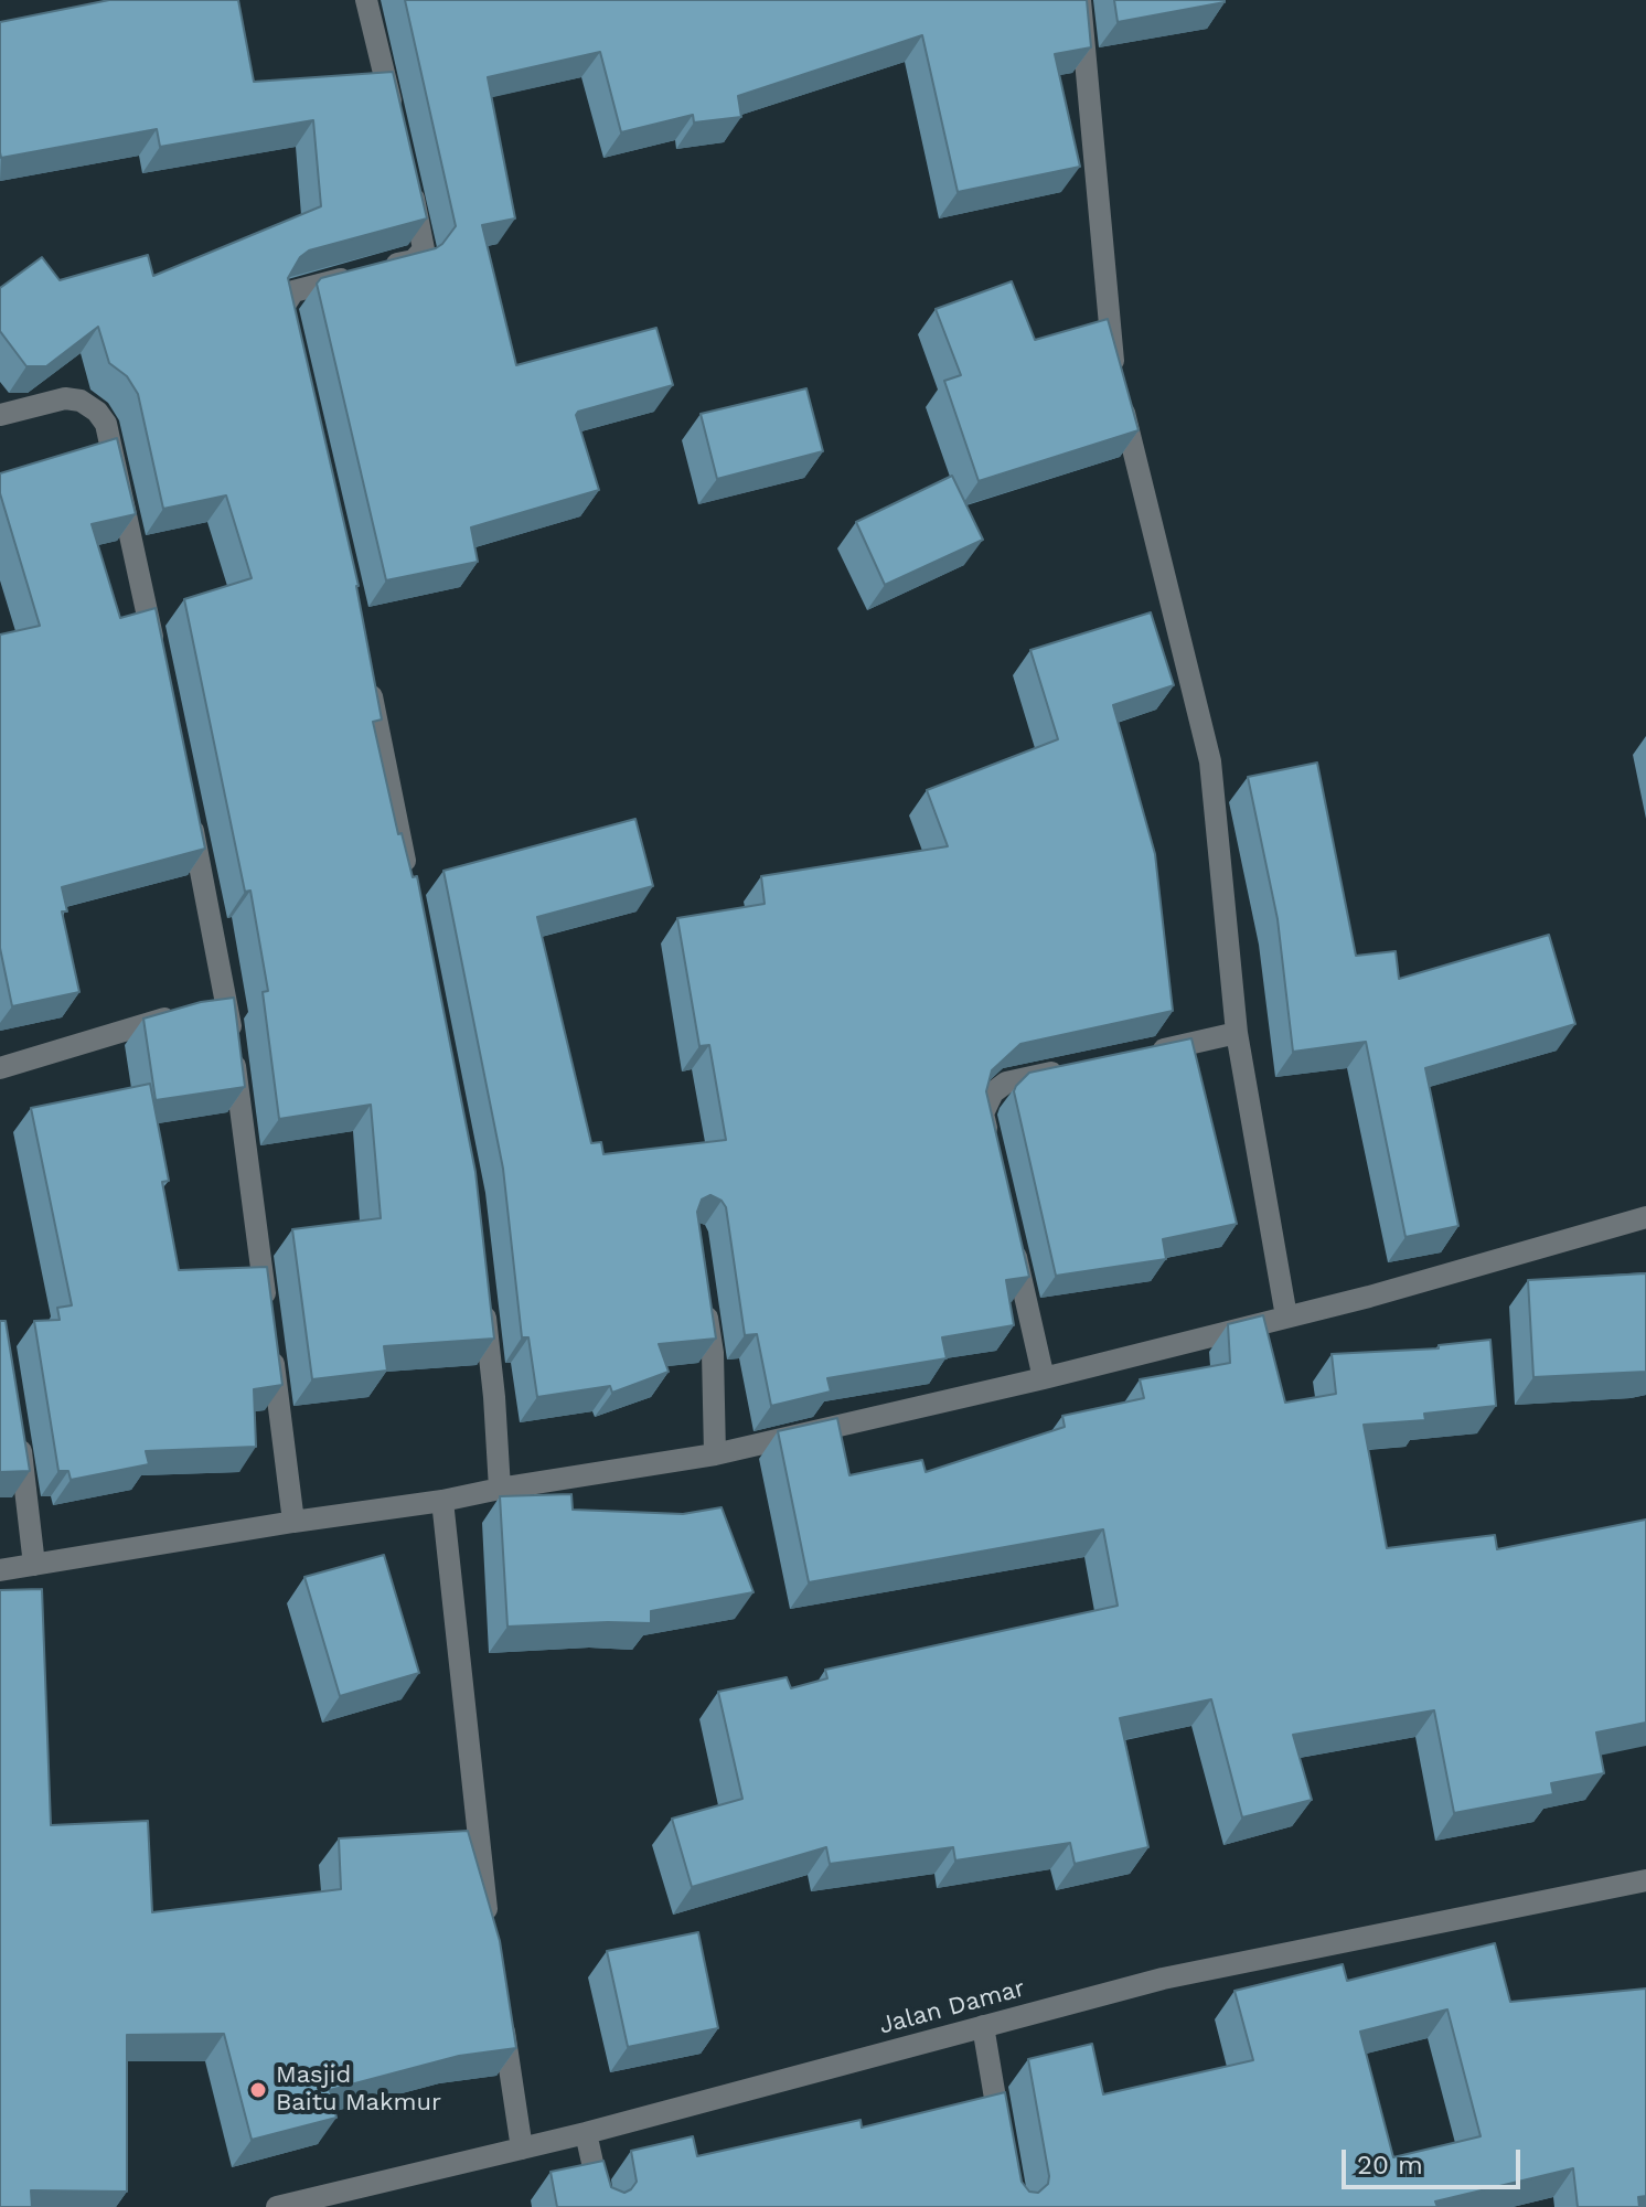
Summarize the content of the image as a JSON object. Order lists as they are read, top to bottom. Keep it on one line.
{"streets":{"street":["Jalan Damar"]},"places":["Masjid Baitu Makmur"],"scale_bar":"20 m"}
